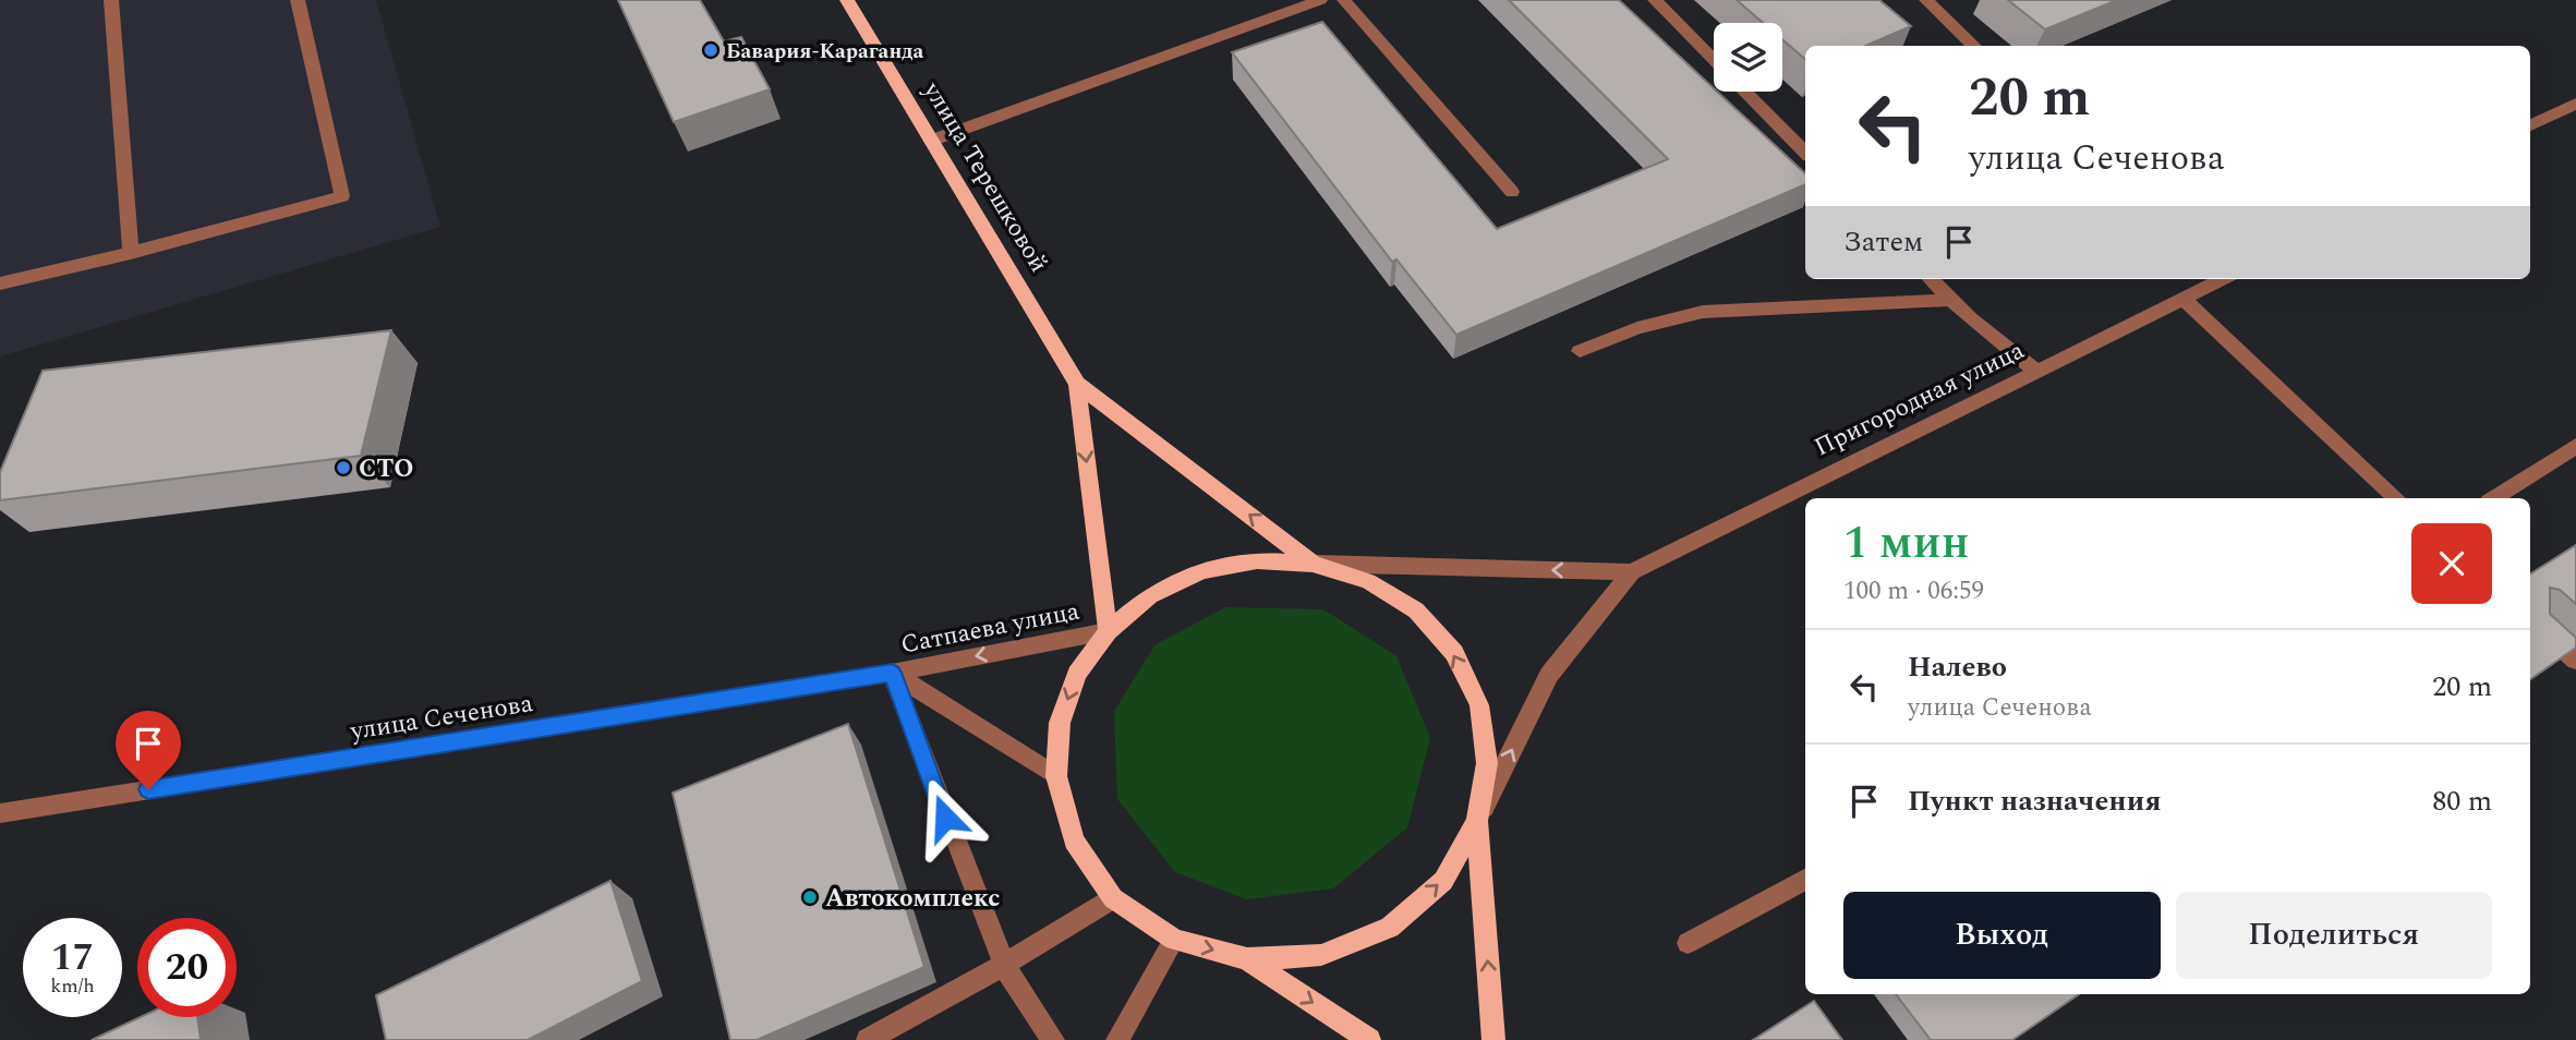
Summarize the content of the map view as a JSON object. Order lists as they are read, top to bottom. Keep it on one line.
{"streets":{"main road":["улица Терешковой"],"street":["Пригородная улица","Сатпаева улица","улица Сеченова"]},"crossings":[["улица Терешковой","Сатпаева улица"],["Сатпаева улица","улица Сеченова"]],"one_way":["Сатпаева улица"],"places":["Бавария-Караганда","СТО","Автокомплекс"],"page":{"turn":["20 m","улица Сеченова"],"then":"Затем","heading":["1 мин","100 m · 06:59"],"list":[{"name":"Налево","note":"улица Сеченова","value":"20 m"},{"name":"Пункт назначения","value":"80 m"}],"buttons":["Выход","Поделиться"],"speed":"17 km/h","limit":"20"}}
